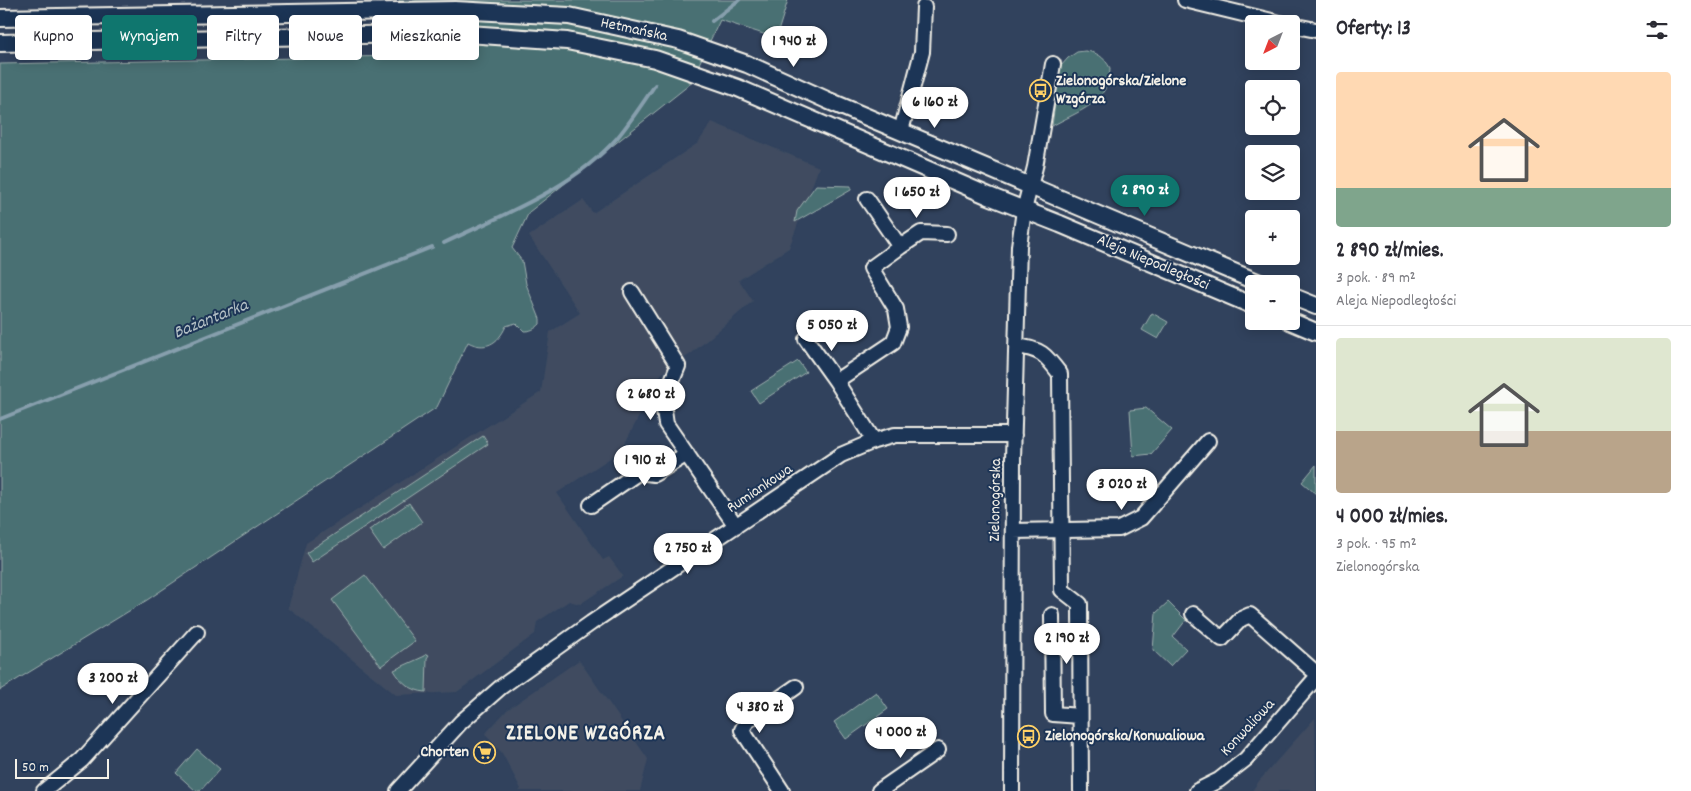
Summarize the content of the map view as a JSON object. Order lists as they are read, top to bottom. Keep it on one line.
{"streets":{"main road":["Hetmańska","Aleja Niepodległości"],"street":["Rumiankowa","Zielonogórska","Konwaliowa"]},"crossings":[["Hetmańska","Aleja Niepodległości"],["Hetmańska","Zielonogórska"],["Aleja Niepodległości","Zielonogórska"],["Rumiankowa","Zielonogórska"]],"districts":["ZIELONE WZGÓRZA"],"water":["Bażantarka"],"places":{"bus stop":["Zielonogórska/Zielone Wzgórza","Zielonogórska/Konwaliowa"],"supermarket":["Chorten"]},"scale_bar":"50 m","north":"bottom left","page":{"heading":"Oferty: 13","map_buttons":["+","−"],"chip":["Kupno","Wynajem","Filtry","Nowe","Mieszkanie"],"price":["1 940 zł","6 160 zł","2 890 zł","1 650 zł","5 050 zł","2 680 zł","1 910 zł","3 020 zł","2 750 zł","2 190 zł","3 200 zł","4 380 zł","4 000 zł"],"list":[{"name":"2 890 zł/mies.","note":"3 pok. · 89 m² · Aleja Niepodległości"},{"name":"4 000 zł/mies.","note":"3 pok. · 95 m² · Zielonogórska"}],"scale":"50 m"}}
